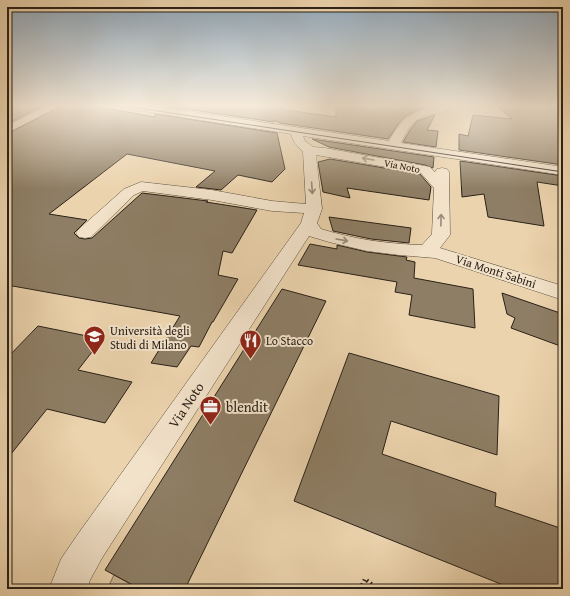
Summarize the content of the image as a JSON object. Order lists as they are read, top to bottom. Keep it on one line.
{"streets":{"street":["Via Noto","Via Monti Sabini"]},"places":{"school or university":["Università degli Studi di Milano"],"restaurant":["Lo Stacco"],"office":["blendit"]}}
